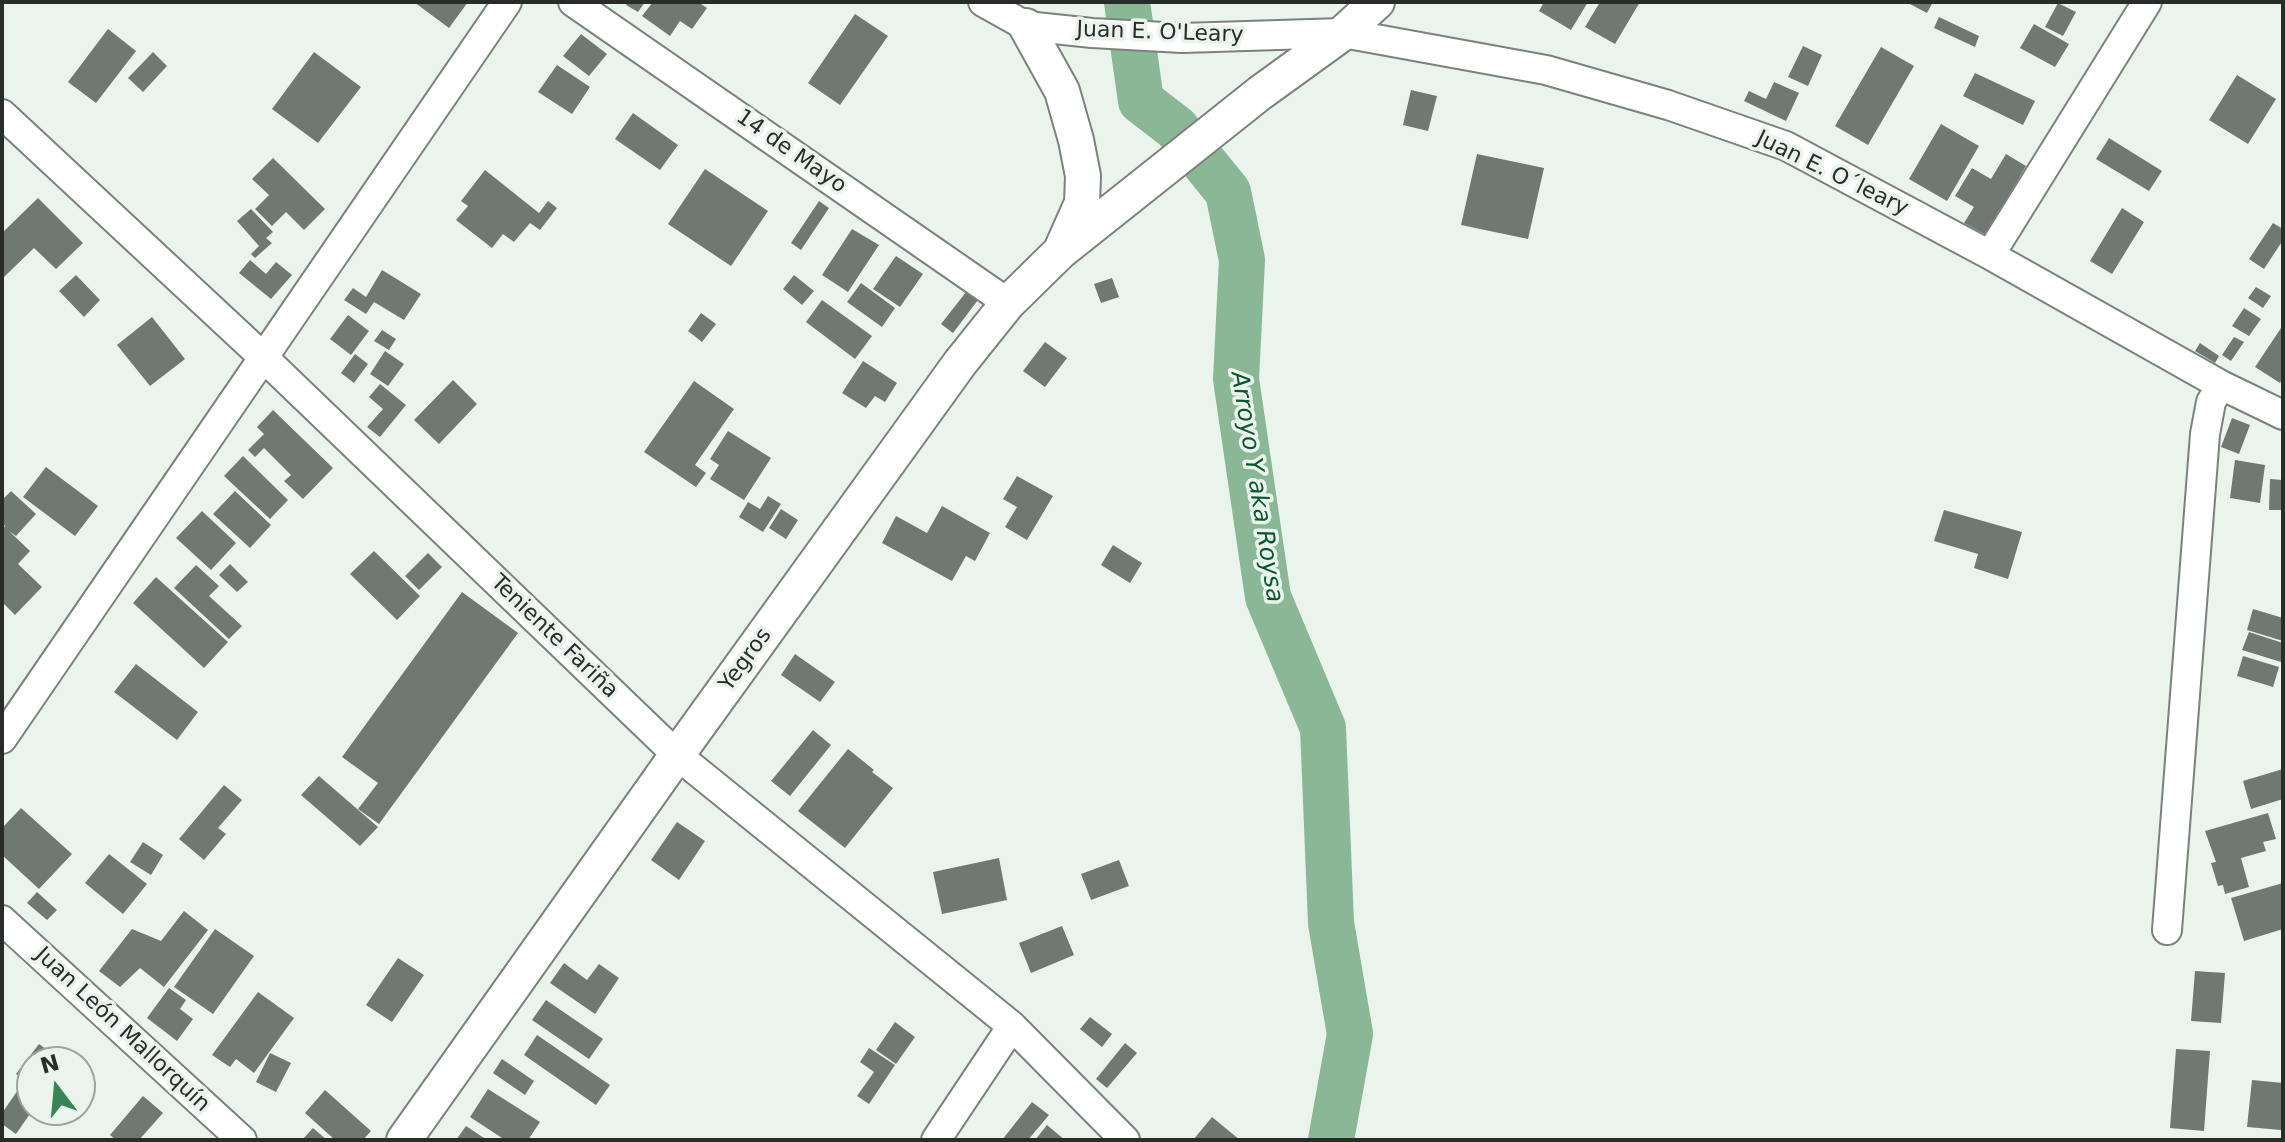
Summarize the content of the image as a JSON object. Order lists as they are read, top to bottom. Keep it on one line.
{"streets":{"main road":["Yegros"],"street":["Juan E. O'Leary","14 de Mayo","Juan E. O´leary","Teniente Fariña","Juan León Mallorquín"]},"crossings":[["Juan E. O'Leary","Juan E. O´leary"],["Juan E. O'Leary","Yegros"],["14 de Mayo","Yegros"],["Juan E. O´leary","Yegros"],["Teniente Fariña","Yegros"]],"water":["Arroyo Y aka Roysa"],"north":"top"}
